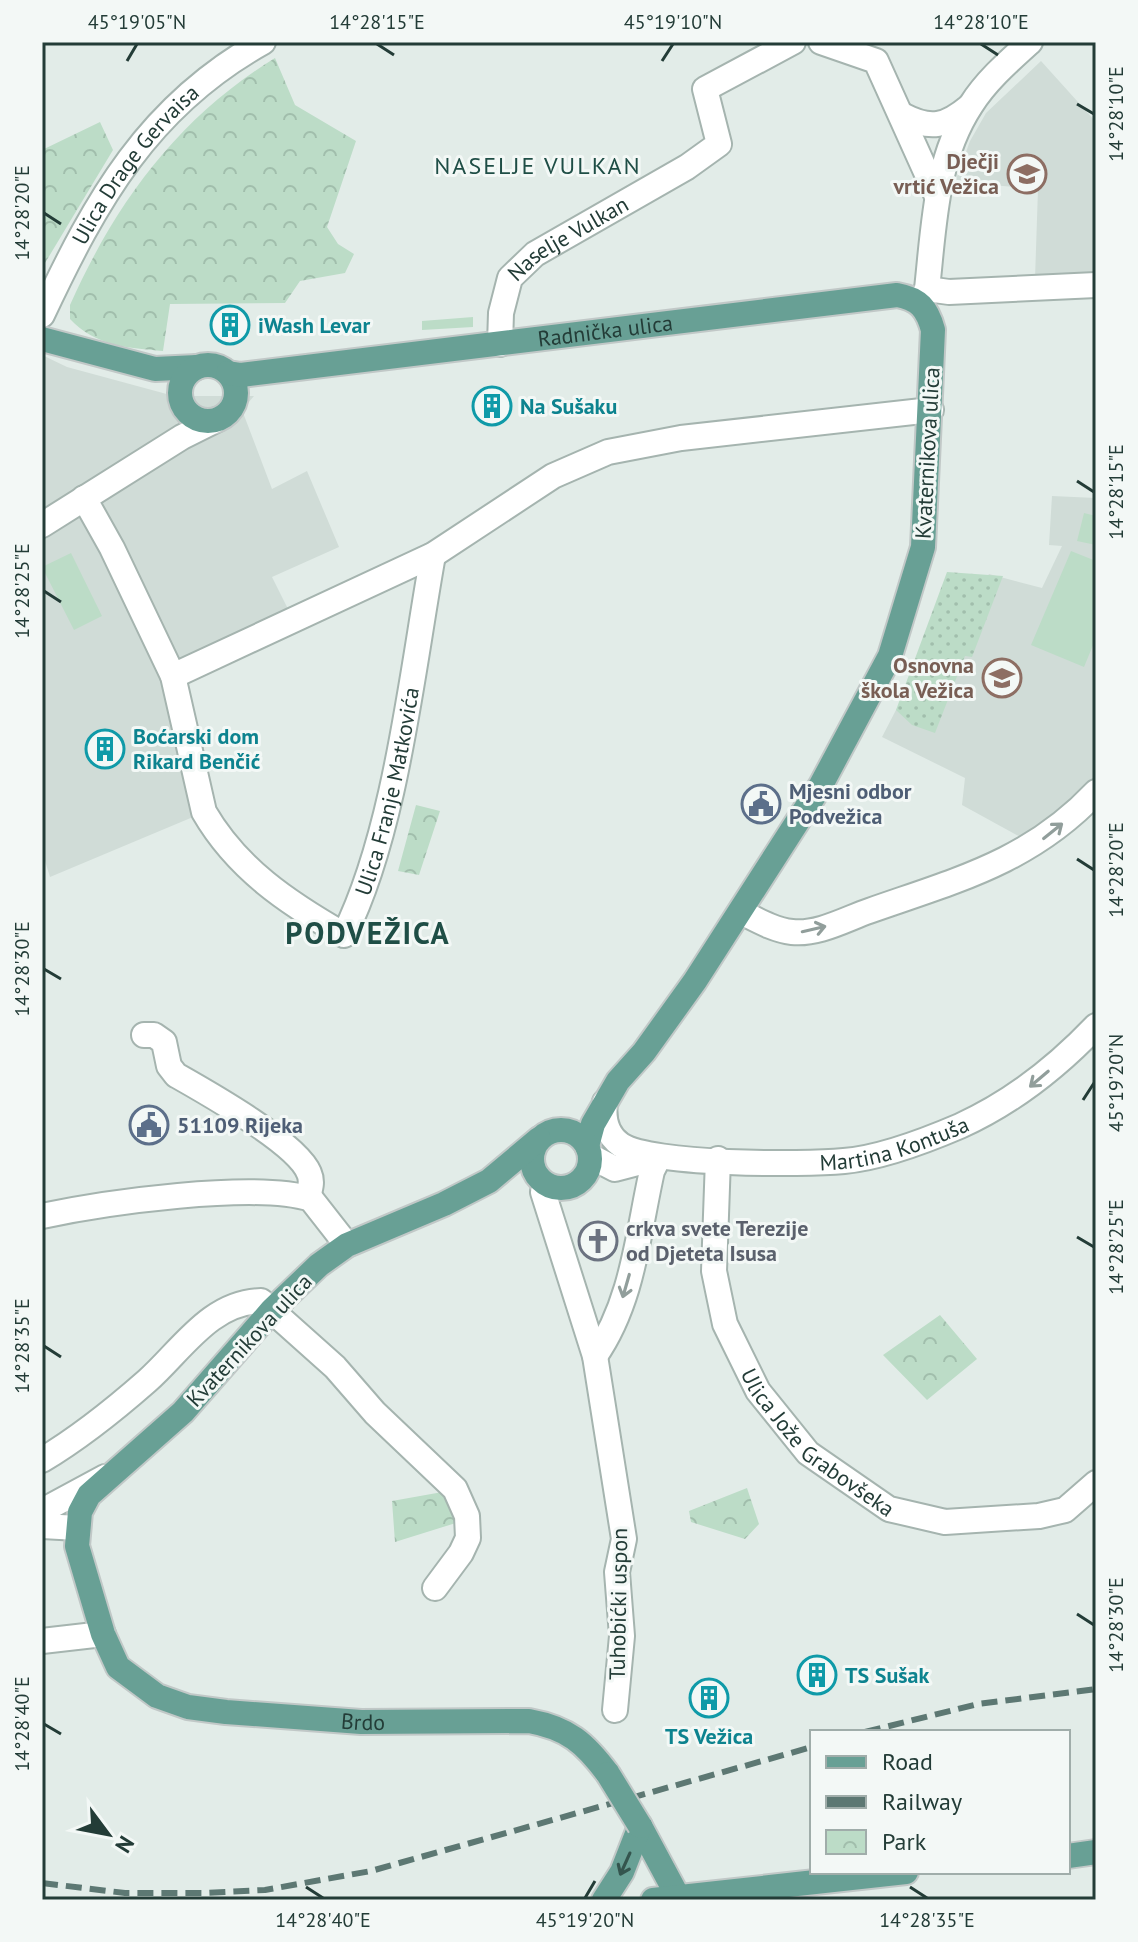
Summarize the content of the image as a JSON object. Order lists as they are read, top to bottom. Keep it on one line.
{"streets":{"main road":["Radnička ulica","Kvaternikova ulica","Brdo"],"street":["Ulica Drage Gervaisa","Naselje Vulkan","Ulica Franje Matkovića","Martina Kontuša","Ulica Jože Grabovšeka","Tuhobićki uspon"]},"crossings":[["Naselje Vulkan","Radnička ulica"],["Radnička ulica","Kvaternikova ulica"],["Kvaternikova ulica","Martina Kontuša"],["Kvaternikova ulica","Tuhobićki uspon"],["Kvaternikova ulica","Brdo"],["Martina Kontuša","Ulica Jože Grabovšeka"],["Martina Kontuša","Tuhobićki uspon"]],"one_way":["Martina Kontuša"],"districts":["NASELJE VULKAN","PODVEŽICA"],"places":{"school or university":["Dječji vrtić Vežica","Osnovna škola Vežica"],"building":["iWash Levar","Na Sušaku","Boćarski dom Rikard Benčić","TS Sušak","TS Vežica"],"public building":["Mjesni odbor Podvežica","51109 Rijeka"],"church":["crkva svete Terezije od Djeteta Isusa"]},"legend":["Road","Railway","Park"],"north":"bottom right","coordinates":["45°19'05\"N","14°28'15\"E","45°19'10\"N","14°28'10\"E","14°28'20\"E","14°28'25\"E","14°28'30\"E","45°19'20\"N","14°28'35\"E","14°28'40\"E"]}
